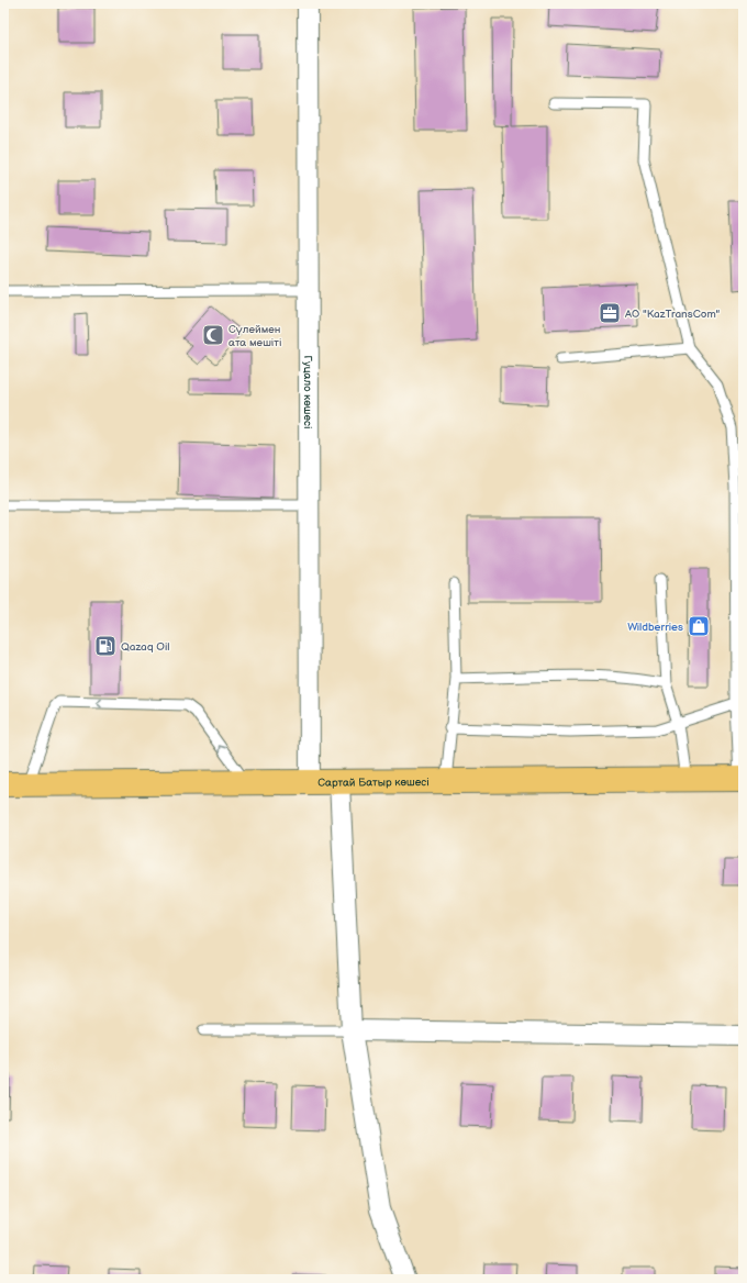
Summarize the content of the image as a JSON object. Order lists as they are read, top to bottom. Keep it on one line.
{"streets":{"highway":["Сартай Батыр көшесі"],"street":["Гуцало көшесі"]},"crossings":[["Гуцало көшесі","Сартай Батыр көшесі"]],"places":{"office":["АО \"KazTransCom\""],"mosque":["Сүлеймен ата мешіті"],"shop":["Wildberries"],"fuel station":["Qazaq Oil"]}}
